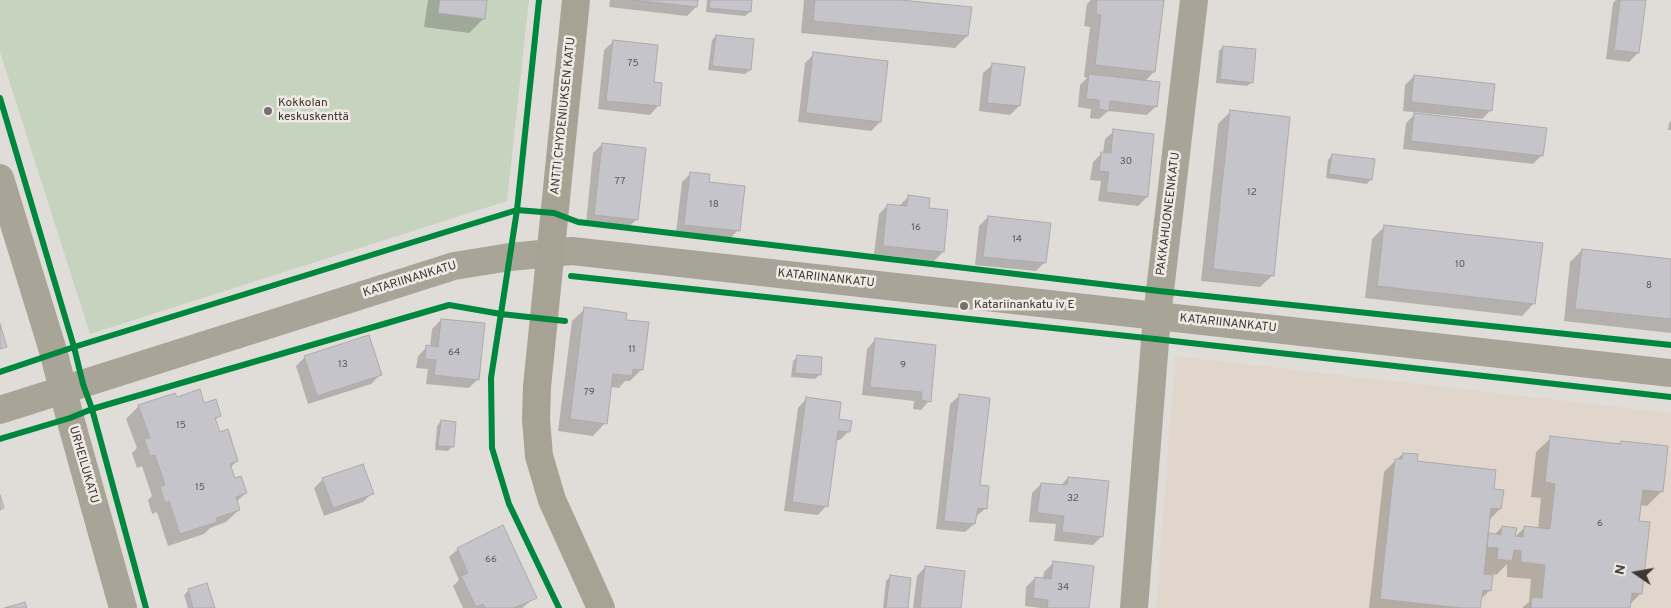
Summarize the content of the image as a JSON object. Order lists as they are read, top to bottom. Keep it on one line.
{"streets":{"main road":["ANTTI CHYDENIUKSEN KATU"],"street":["PAKKAHUONEENKATU","KATARIINANKATU","URHEILUKATU"]},"crossings":[["ANTTI CHYDENIUKSEN KATU","KATARIINANKATU"],["PAKKAHUONEENKATU","KATARIINANKATU"],["KATARIINANKATU","URHEILUKATU"]],"places":["Kokkolan keskuskenttä","Katariinankatu iv E"],"house_numbers":["75","30","77","12","18","16","14","10","8","11","64","13","9","79","15","15","32","6","66","34"],"north":"left"}
